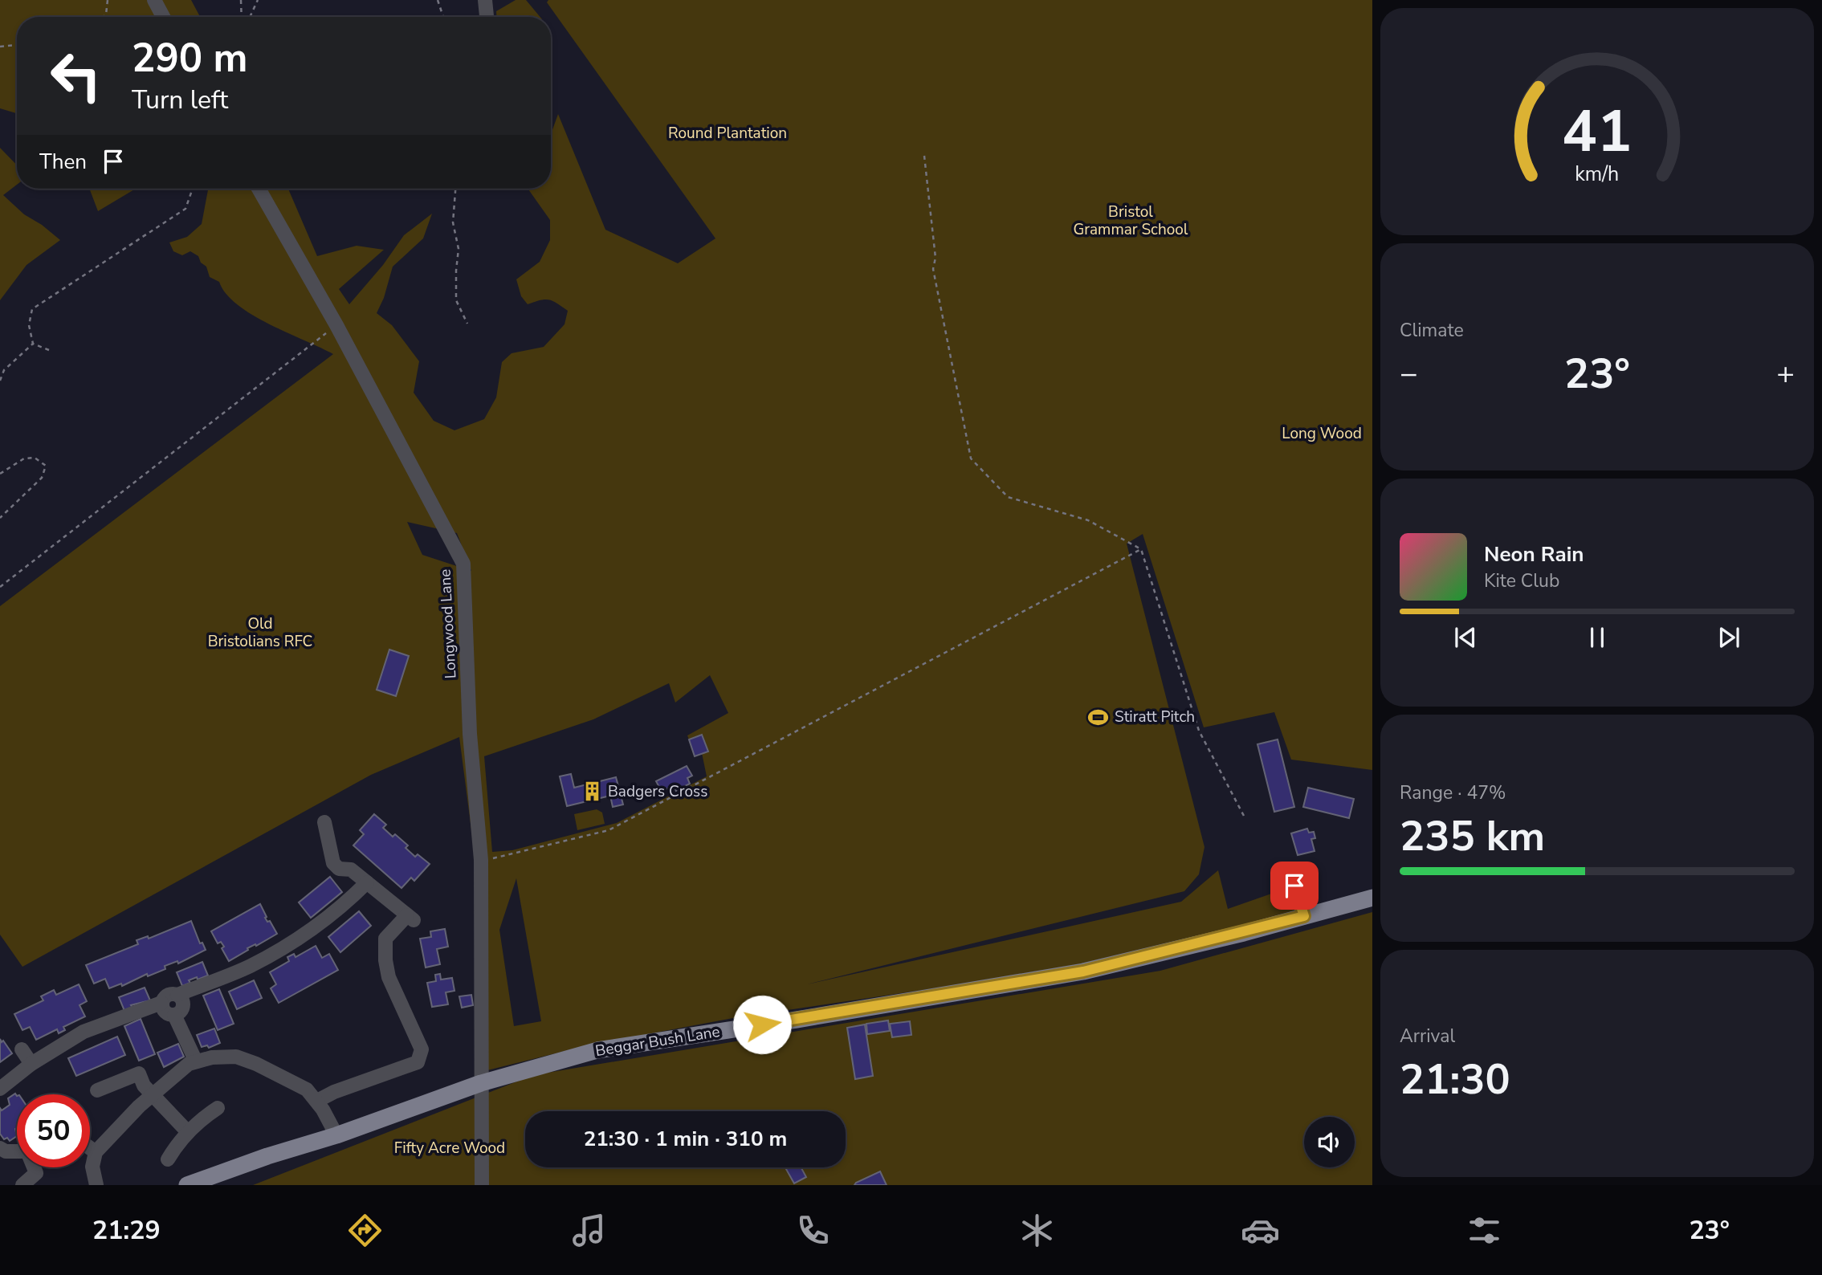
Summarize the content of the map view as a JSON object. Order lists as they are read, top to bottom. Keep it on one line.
{"streets":{"main road":["Beggar Bush Lane"],"street":["Longwood Lane"]},"crossings":[["Longwood Lane","Beggar Bush Lane"]],"parks":["Round Plantation","Bristol Grammar School","Long Wood","Old Bristolians RFC","Fifty Acre Wood"],"places":{"sports":["Stiratt Pitch"],"building":["Badgers Cross"]},"page":{"turn":["290 m","Turn left"],"then":"Then","tile":["Climate",["Range · 47%","235 km"],["Arrival","21:30"]],"heat":["−","23°","+"],"song":["Neon Rain","Kite Club"],"limit":"50","trip":"21:30 · 1 min · 310 m","tabs":["21:29","23°"],"gauge":["41","km/h"]}}
